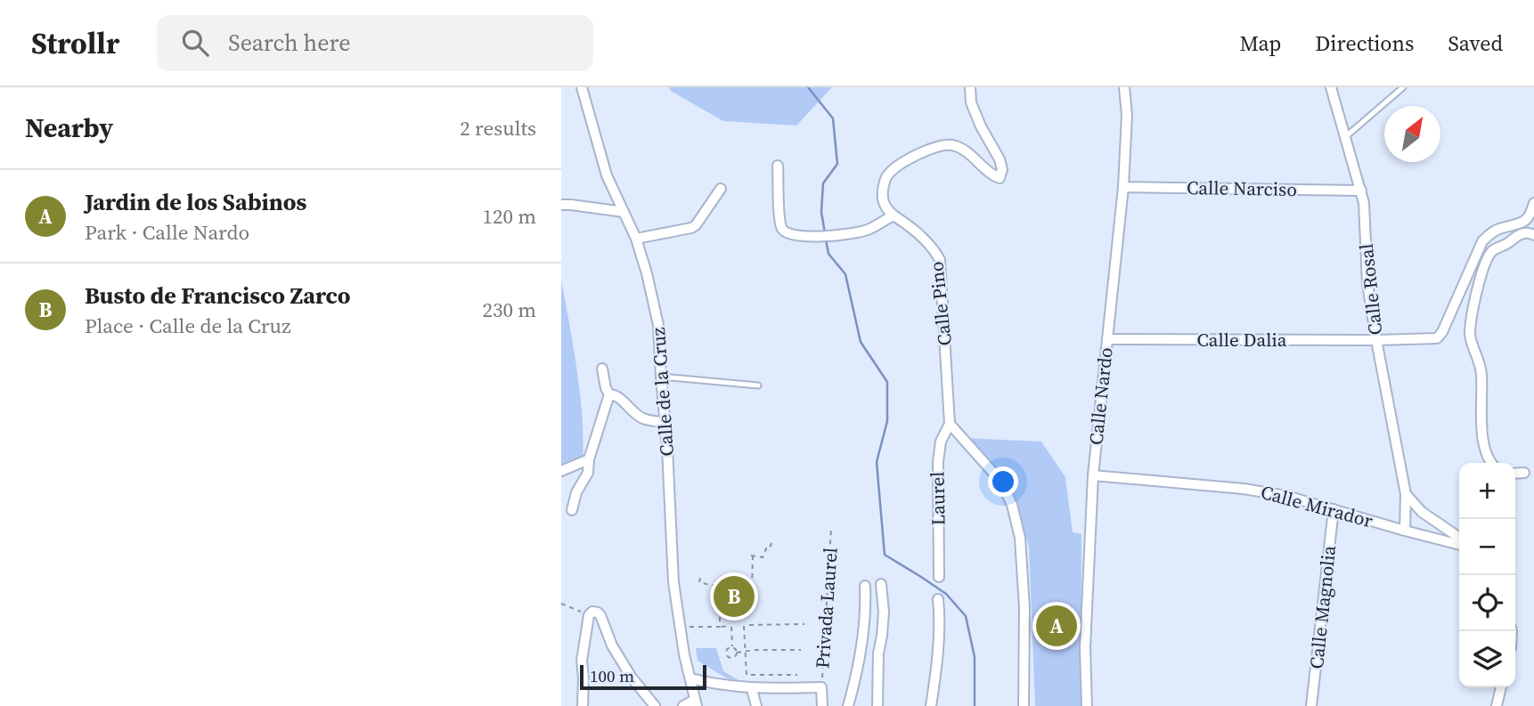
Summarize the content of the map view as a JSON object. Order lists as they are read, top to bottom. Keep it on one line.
{"streets":{"street":["Calle Narciso","Calle Rosal","Calle Pino","Calle Dalia","Calle de la Cruz","Calle Nardo","Laurel","Calle Mirador","Calle Magnolia","Privada Laurel"]},"crossings":[["Calle Narciso","Calle Rosal"],["Calle Narciso","Calle Nardo"],["Calle Rosal","Calle Dalia"],["Calle Rosal","Calle Mirador"],["Calle Pino","Laurel"],["Calle Dalia","Calle Nardo"],["Calle Nardo","Calle Mirador"],["Calle Mirador","Calle Magnolia"]],"scale_bar":"100 m","north":"top right","page":{"header":"Strollr","search":"Search here","nav":["Map","Directions","Saved"],"heading":["Nearby","2 results"],"list":[{"mark":"A","name":"Jardin de los Sabinos","note":"Park · Calle Nardo","value":"120 m"},{"mark":"B","name":"Busto de Francisco Zarco","note":"Place · Calle de la Cruz","value":"230 m"}],"map_buttons":["+","−"],"pins":["B","A"],"scale":"100 m"}}
